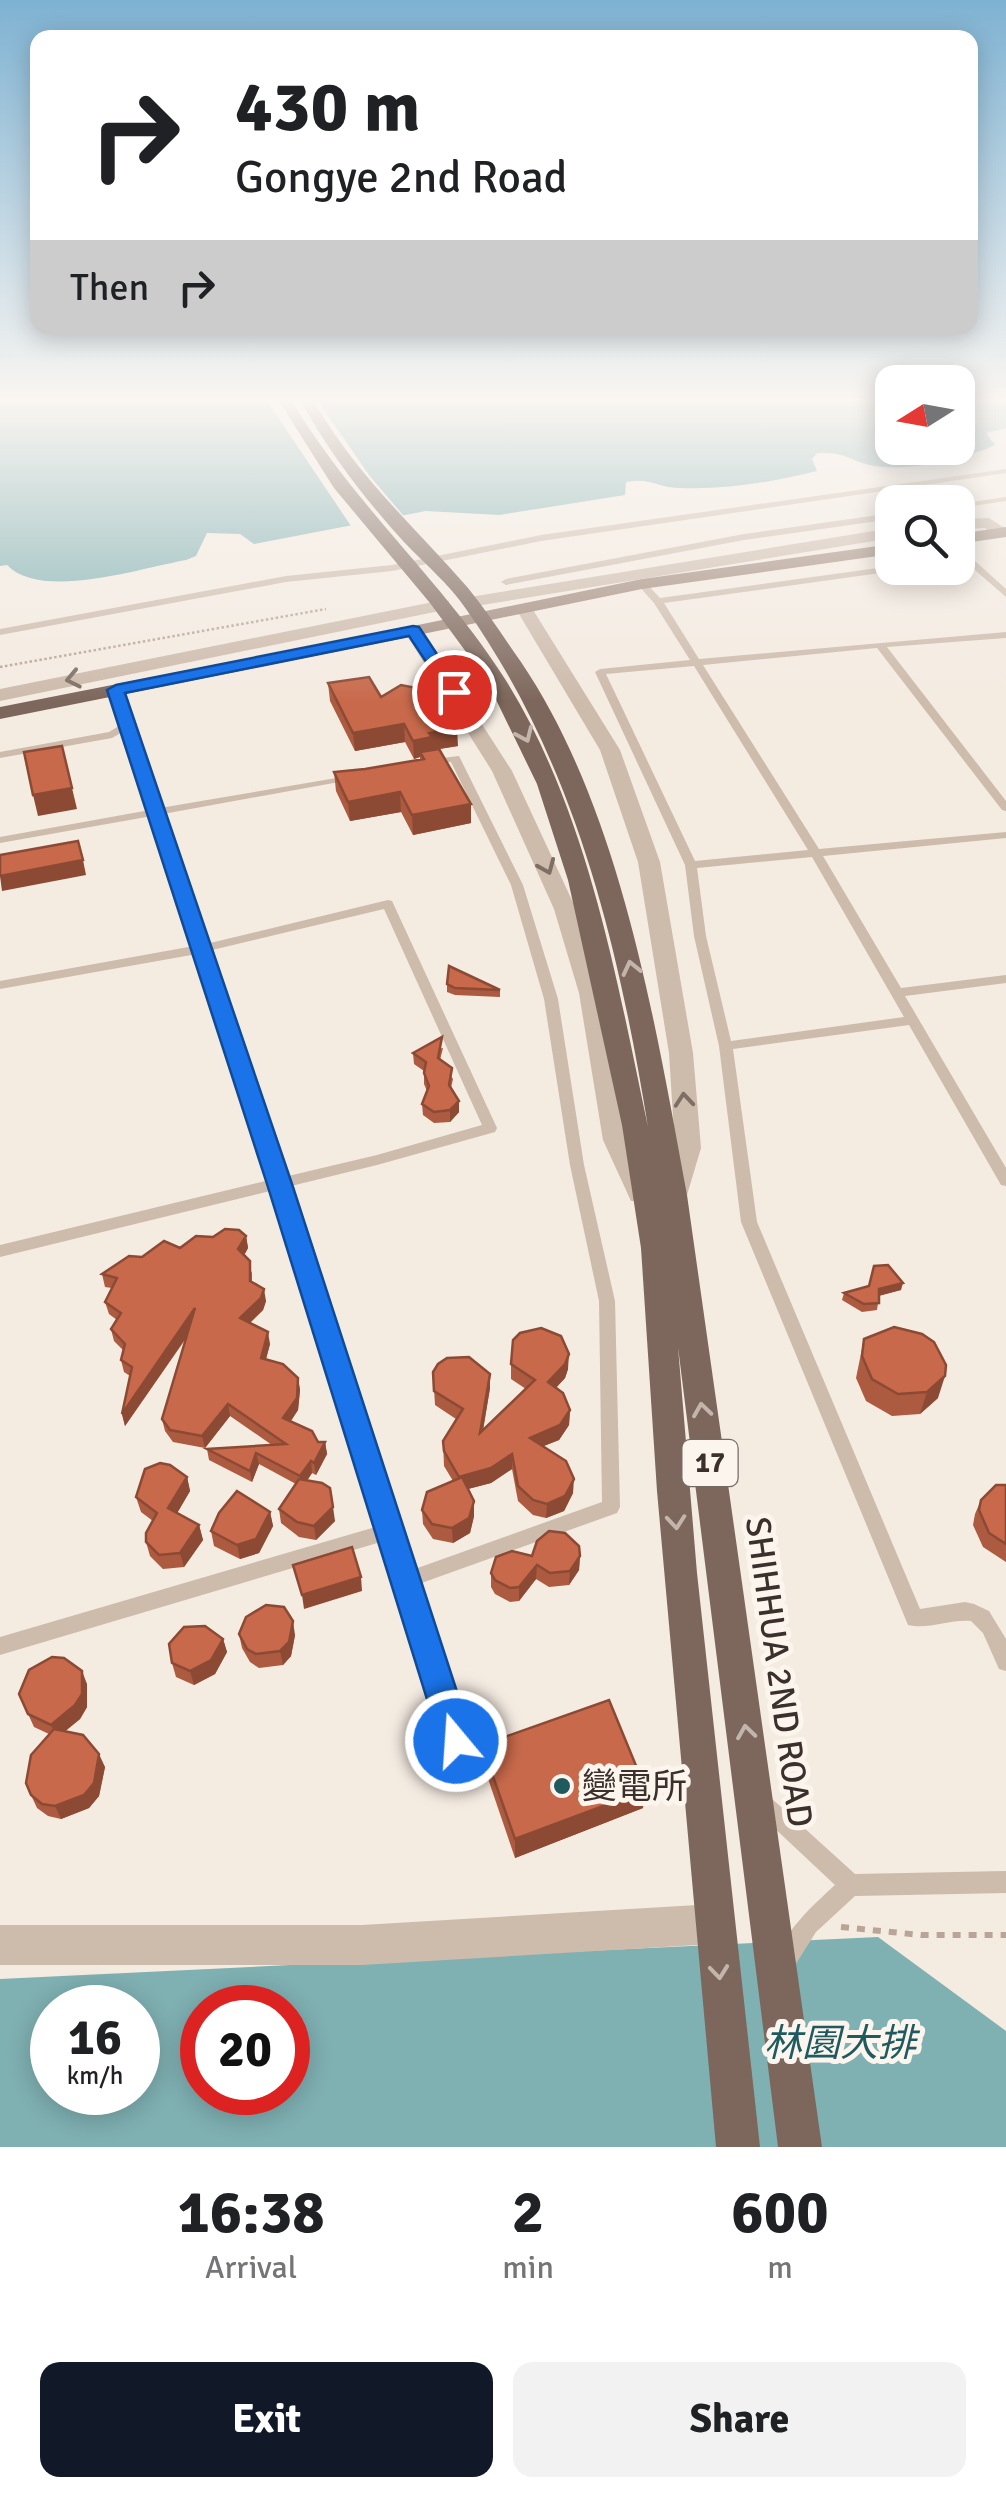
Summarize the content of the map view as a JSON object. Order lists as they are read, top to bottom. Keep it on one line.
{"streets":{"main road":["17","SHIHHUA 2ND ROAD"]},"crossings":[["17","SHIHHUA 2ND ROAD"]],"water":["林園大排"],"places":["變電所"],"north":"left","page":{"turn":["430 m","Gongye 2nd Road"],"then":"Then","speed":"16 km/h","limit":"20","eta":["16:38","Arrival","2","min","600","m"],"buttons":["Exit","Share"]}}
